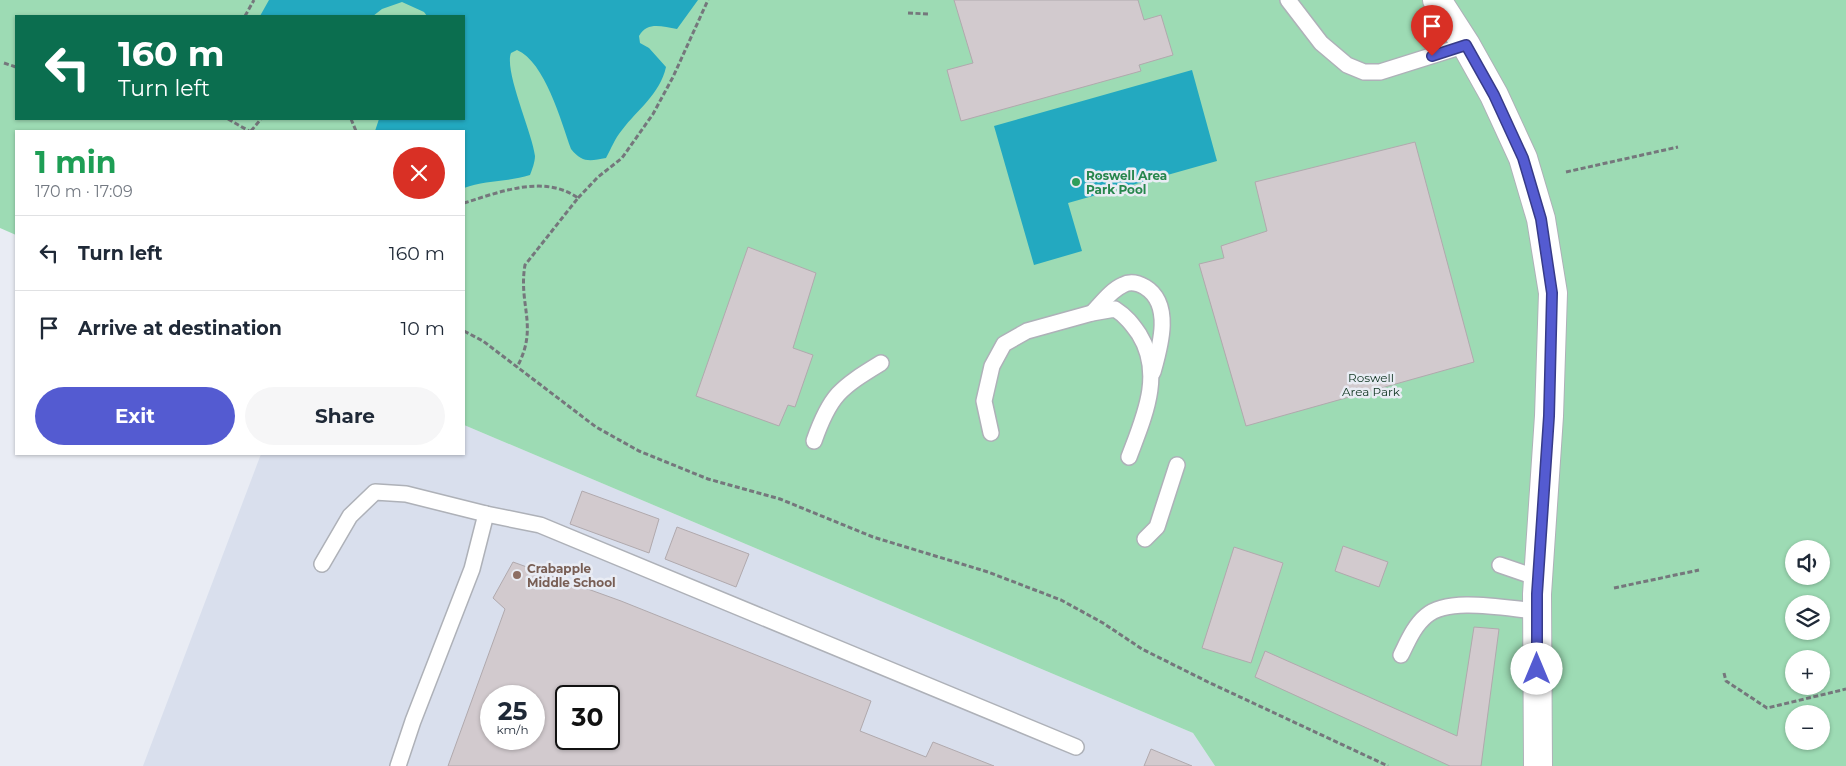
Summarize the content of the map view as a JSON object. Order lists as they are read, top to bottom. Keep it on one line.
{"parks":["Roswell Area Park"],"places":["Roswell Area Park Pool","Crabapple Middle School"],"page":{"turn":["160 m","Turn left"],"heading":["1 min","170 m · 17:09"],"list":[{"name":"Turn left","value":"160 m"},{"name":"Arrive at destination","value":"10 m"}],"buttons":["Exit","Share"],"map_buttons":["+","−"],"speed":"25 km/h","limit":"30"}}
